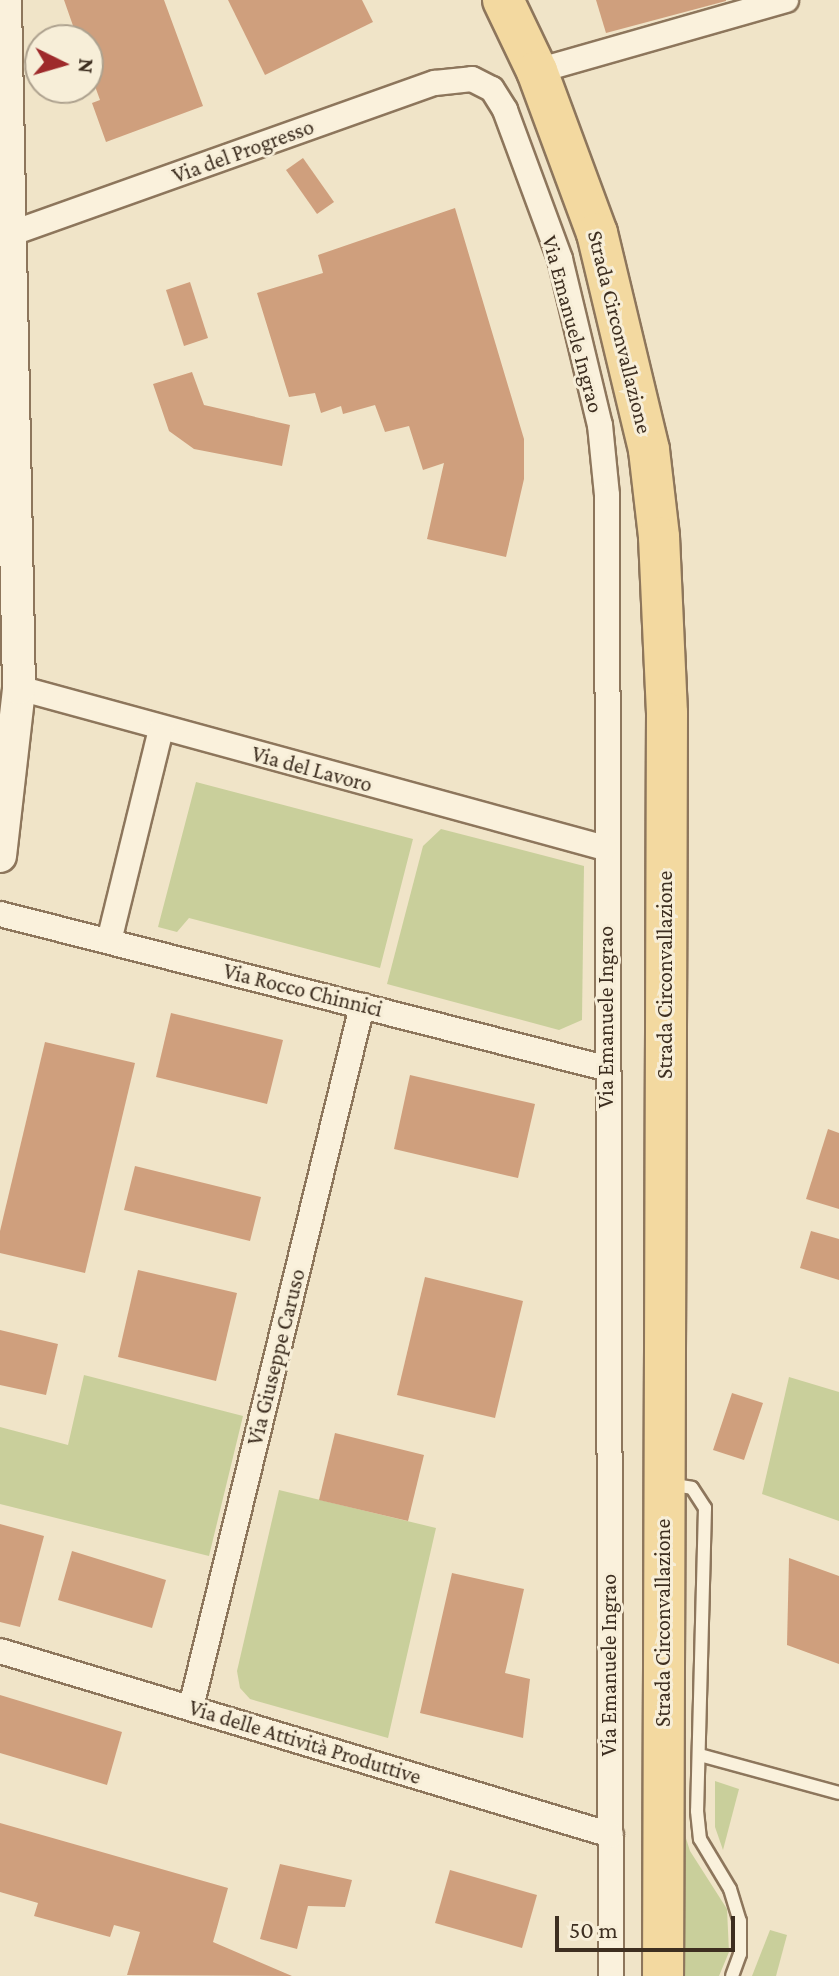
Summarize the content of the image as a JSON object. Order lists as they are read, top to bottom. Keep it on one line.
{"streets":{"main road":["Strada Circonvallazione"],"street":["Via del Progresso","Via Emanuele Ingrao","Via del Lavoro","Via Rocco Chinnici","Via Giuseppe Caruso","Via delle Attività Produttive"]},"crossings":[["Via del Progresso","Via Emanuele Ingrao"],["Via Emanuele Ingrao","Via del Lavoro"],["Via Emanuele Ingrao","Via Rocco Chinnici"],["Via Emanuele Ingrao","Via delle Attività Produttive"],["Via Rocco Chinnici","Via Giuseppe Caruso"],["Via Giuseppe Caruso","Via delle Attività Produttive"]],"scale_bar":"50 m","north":"right"}
